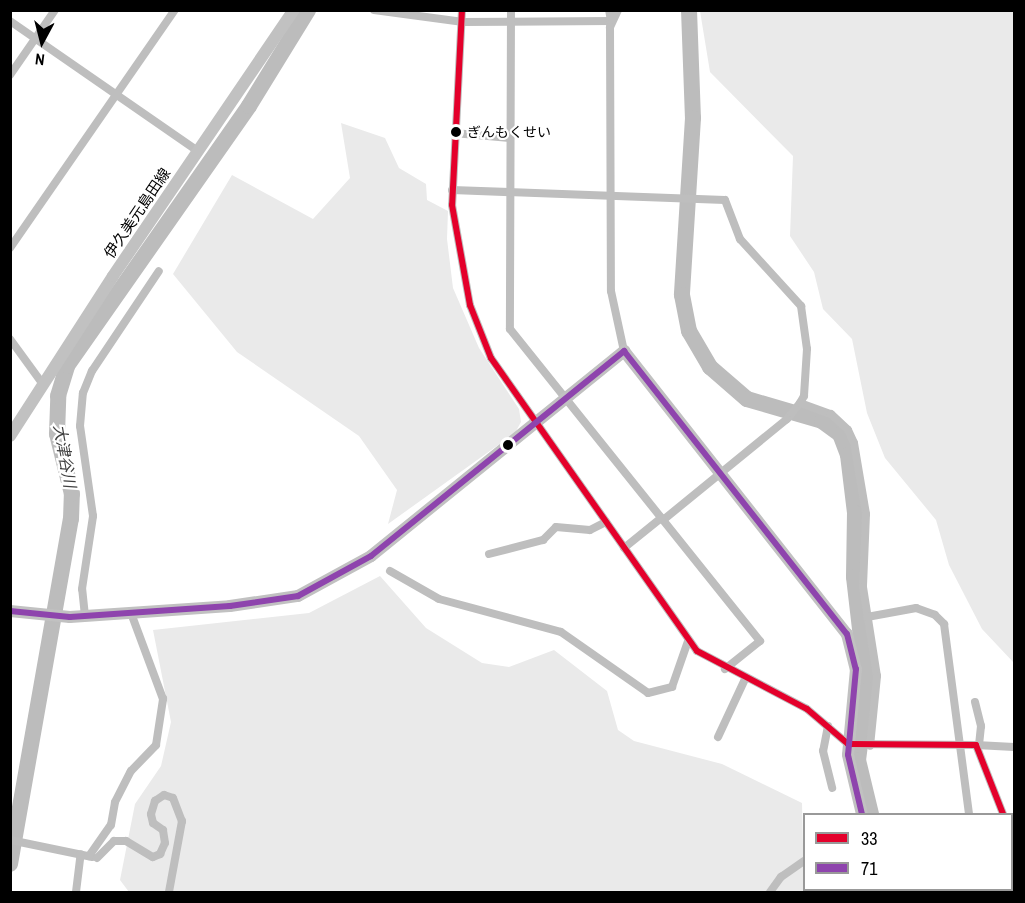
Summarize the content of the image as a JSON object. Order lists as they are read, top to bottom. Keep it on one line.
{"streets":{"street":["伊久美元島田線"]},"water":["大津谷川"],"places":["ぎんもくせい"],"lines":["transit line 33","transit line 71"],"legend":["33","71"],"north":"bottom"}
